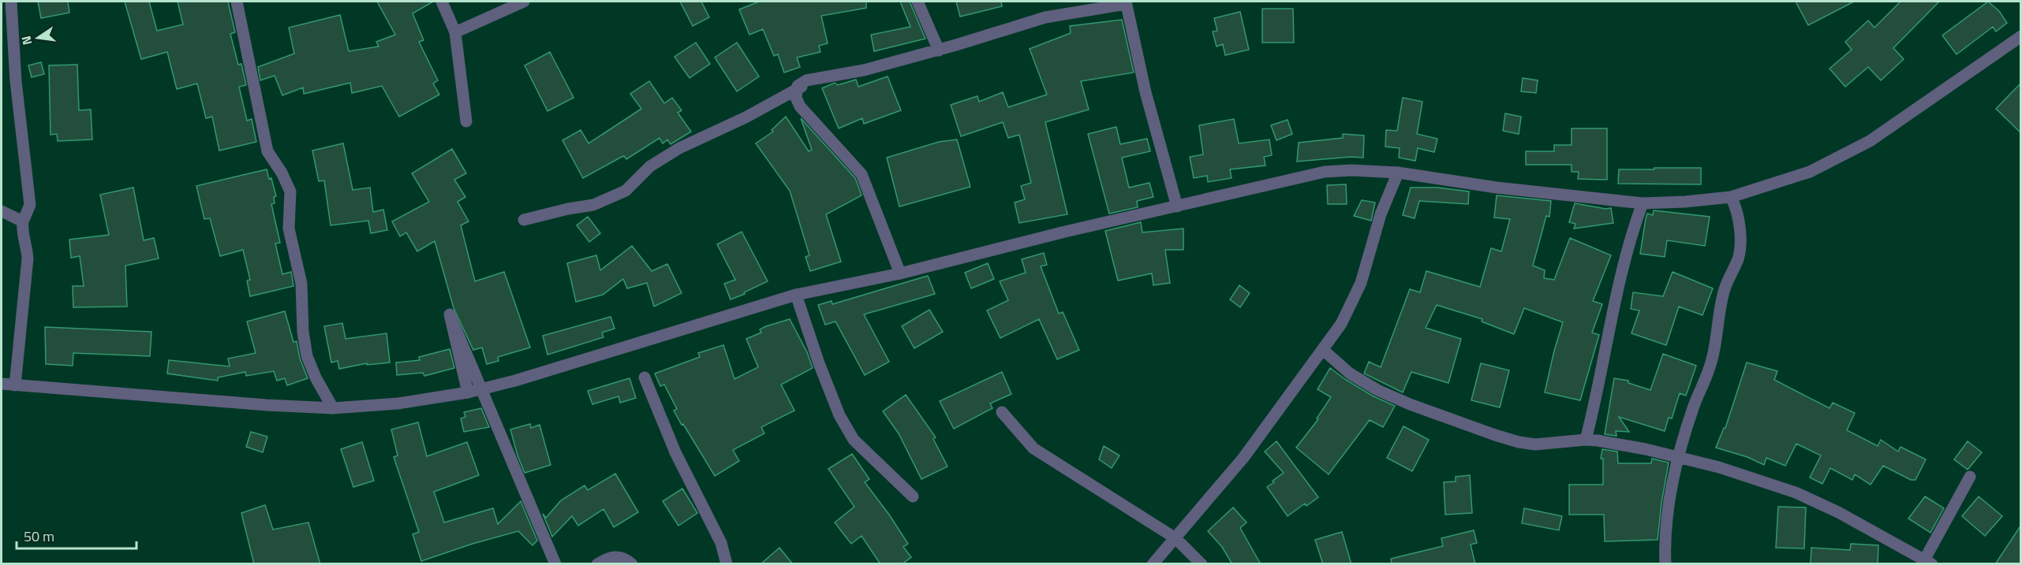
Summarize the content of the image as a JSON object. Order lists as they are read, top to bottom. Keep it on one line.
{"scale_bar":"50 m","north":"left"}
